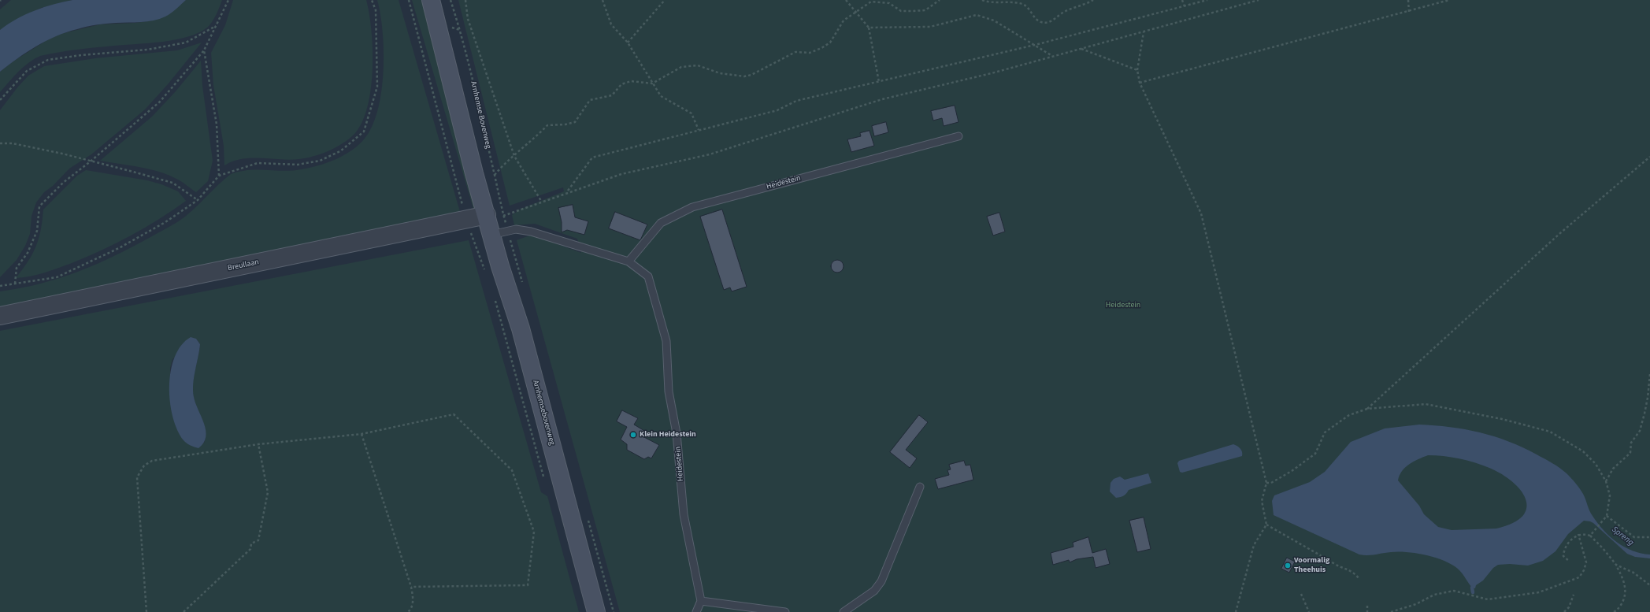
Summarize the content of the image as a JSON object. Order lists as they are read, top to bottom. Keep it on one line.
{"streets":{"main road":["Arnhemsebovenweg"],"street":["Breullaan"],"lane":["Heidestein"],"path":["Arnhemse Bovenweg"]},"crossings":[["Arnhemse Bovenweg","Heidestein"],["Heidestein","Arnhemsebovenweg"],["Breullaan","Arnhemsebovenweg"]],"water":["Spreng"],"parks":["Heidestein"],"places":["Klein Heidestein","Voormalig Theehuis"]}
